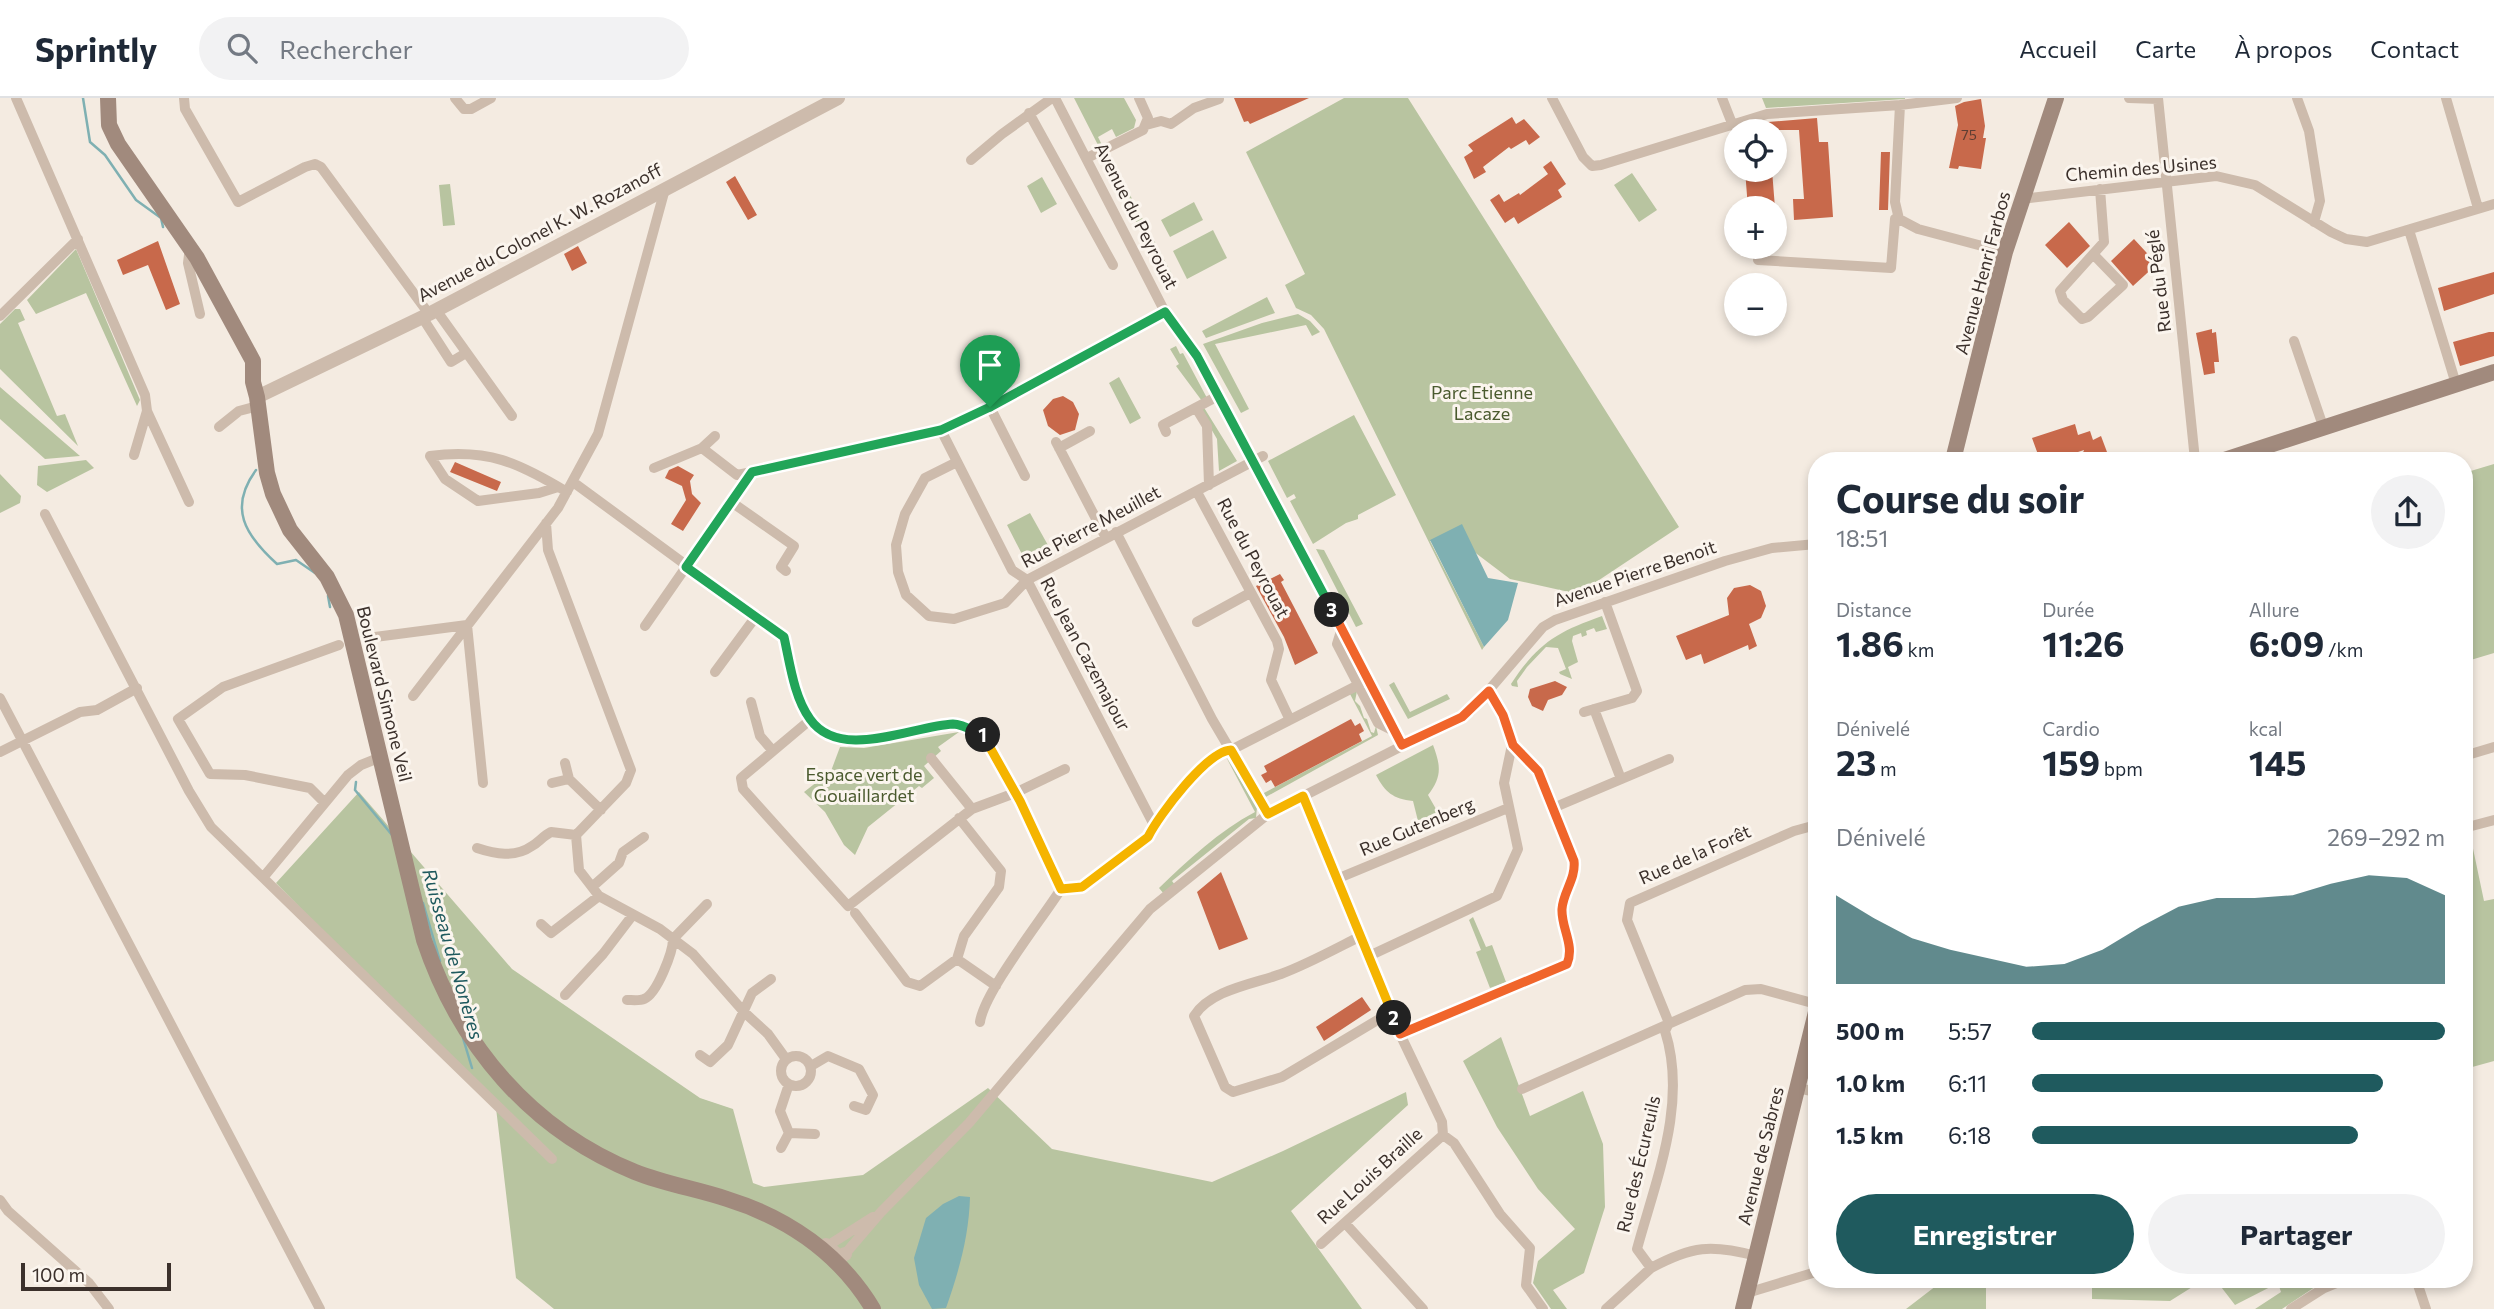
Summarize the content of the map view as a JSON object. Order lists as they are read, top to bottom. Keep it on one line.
{"streets":{"main road":["Avenue Henri Farbos","Boulevard Simone Veil","Avenue de Sabres"],"street":["Chemin des Usines","Avenue du Peyrouat","Avenue du Colonel K. W. Rozanoff","Rue du Péglé","Rue Pierre Meuillet","Rue du Peyrouat","Avenue Pierre Benoit","Rue Jean Cazemajour","Rue Gutenberg","Rue de la Forêt","Rue des Écureuils","Rue Louis Braille"]},"crossings":[["Chemin des Usines","Avenue Henri Farbos"],["Chemin des Usines","Rue du Péglé"],["Avenue du Peyrouat","Rue Pierre Meuillet"],["Avenue du Peyrouat","Avenue Pierre Benoit"],["Avenue du Colonel K. W. Rozanoff","Boulevard Simone Veil"],["Rue Pierre Meuillet","Rue du Peyrouat"],["Rue Pierre Meuillet","Rue Jean Cazemajour"],["Rue de la Forêt","Rue des Écureuils"]],"water":["Ruisseau de Nonères"],"parks":["Parc Etienne Lacaze","Espace vert de Gouaillardet"],"house_numbers":["75"],"scale_bar":"100 m","page":{"header":"Sprintly","search":"Rechercher","nav":["Accueil","Carte","À propos","Contact"],"map_buttons":["+","−"],"heading":["Course du soir","18:51"],"stats":[["Distance","1.86 km"],["Durée","11:26"],["Allure","6:09 /km"],["Dénivelé","23 m"],["Cardio","159 bpm"],["kcal","145"]],"pins":["3","1","2"],"chart":["Dénivelé","269–292 m"],"list":[{"name":"500 m","note":"5:57"},{"name":"1.0 km","note":"6:11"},{"name":"1.5 km","note":"6:18"}],"buttons":["Enregistrer","Partager"],"scale":"100 m"}}
